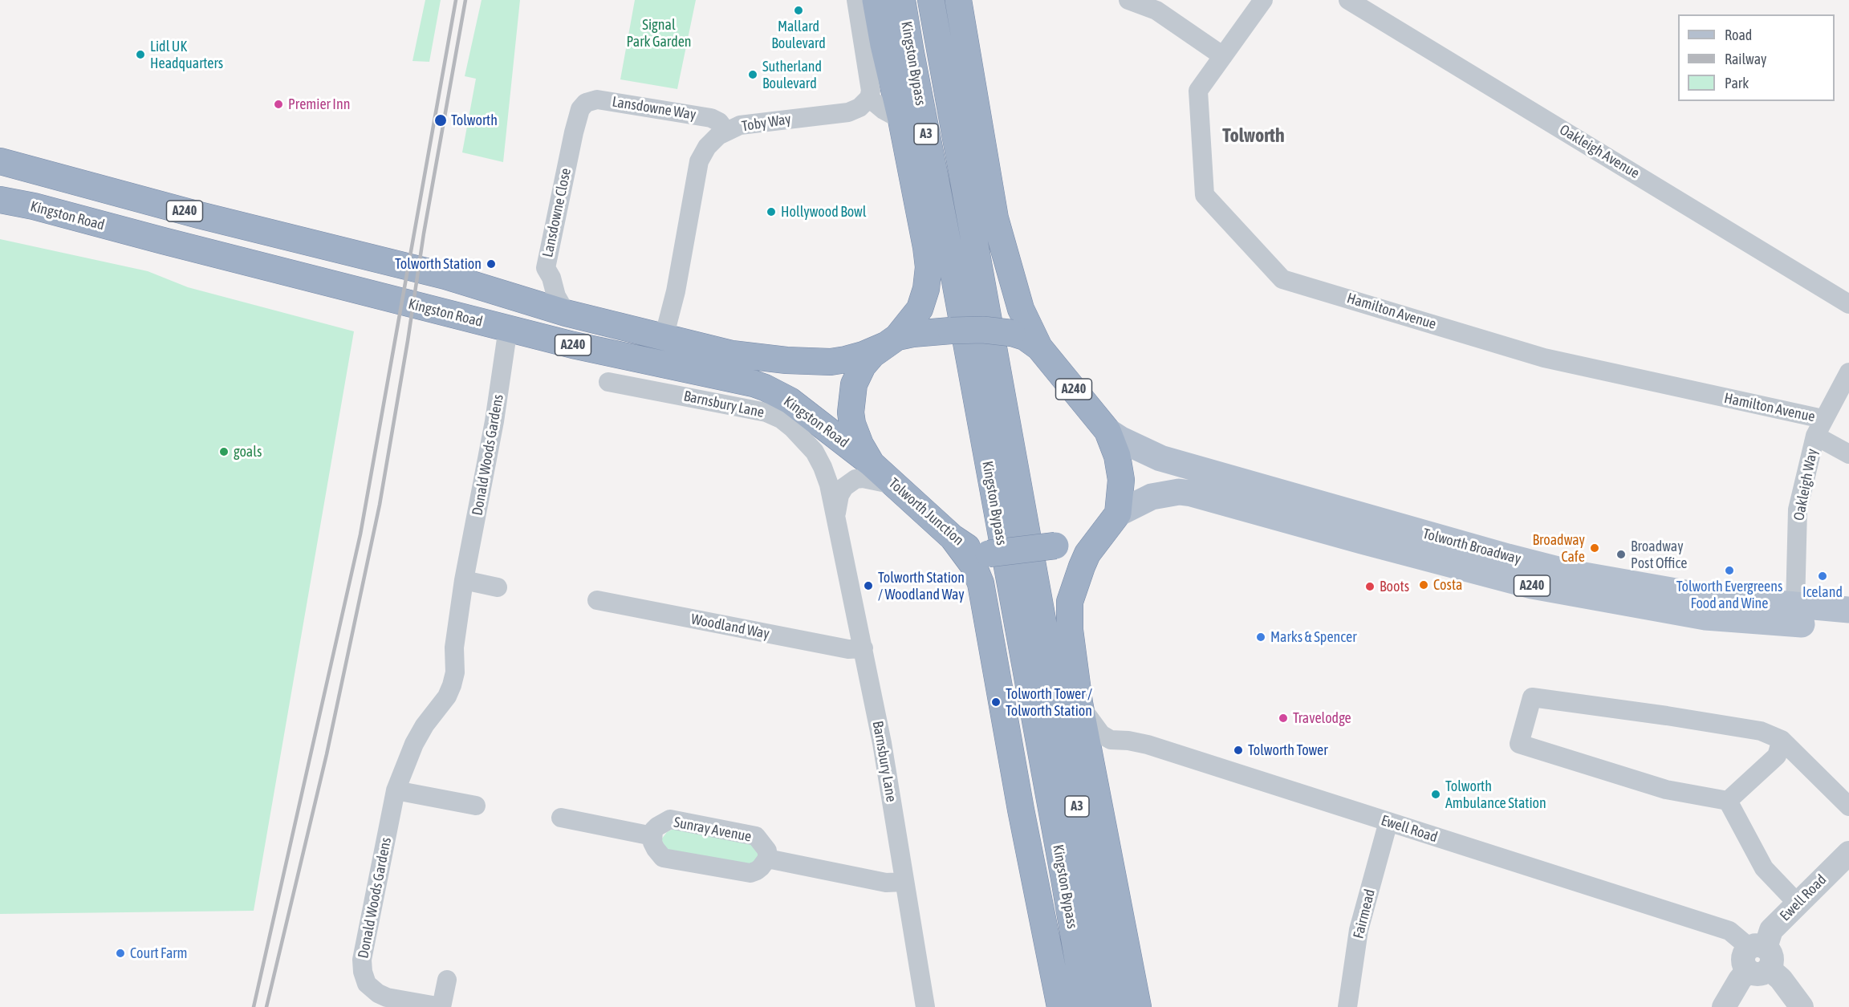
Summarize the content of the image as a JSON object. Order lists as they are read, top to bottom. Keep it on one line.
{"streets":{"highway":["Kingston Bypass","A3","A240","Kingston Road","Tolworth Junction"],"main road":["Tolworth Broadway"],"street":["Lansdowne Way","Toby Way","Oakleigh Avenue","Lansdowne Close","Hamilton Avenue","Barnsbury Lane","Donald Woods Gardens","Oakleigh Way","Woodland Way","Ewell Road","Sunray Avenue","Fairmead"]},"crossings":[["Lansdowne Way","Toby Way"],["Lansdowne Way","Lansdowne Close"],["Toby Way","A240"],["A240","Lansdowne Close"],["A240","Tolworth Junction"],["A240","Tolworth Broadway"],["Kingston Road","Donald Woods Gardens"],["Kingston Road","Tolworth Junction"],["Hamilton Avenue","Oakleigh Way"],["Barnsbury Lane","Tolworth Junction"],["Barnsbury Lane","Woodland Way"],["Barnsbury Lane","Sunray Avenue"],["Oakleigh Way","Tolworth Broadway"],["Tolworth Junction","Tolworth Broadway"],["Ewell Road","Fairmead"]],"districts":["Tolworth"],"parks":["Signal Park Garden"],"places":["Mallard Boulevard","Lidl UK Headquarters","Sutherland Boulevard","Premier Inn","Tolworth","Hollywood Bowl","Tolworth Station","goals","Broadway Cafe","Broadway Post Office","Tolworth Evergreens Food and Wine","Iceland","Costa","Tolworth Station / Woodland Way","Boots","Marks & Spencer","Tolworth Tower / Tolworth Station","Travelodge","Tolworth Tower","Tolworth Ambulance Station","Court Farm"],"legend":["Road","Railway","Park"]}
